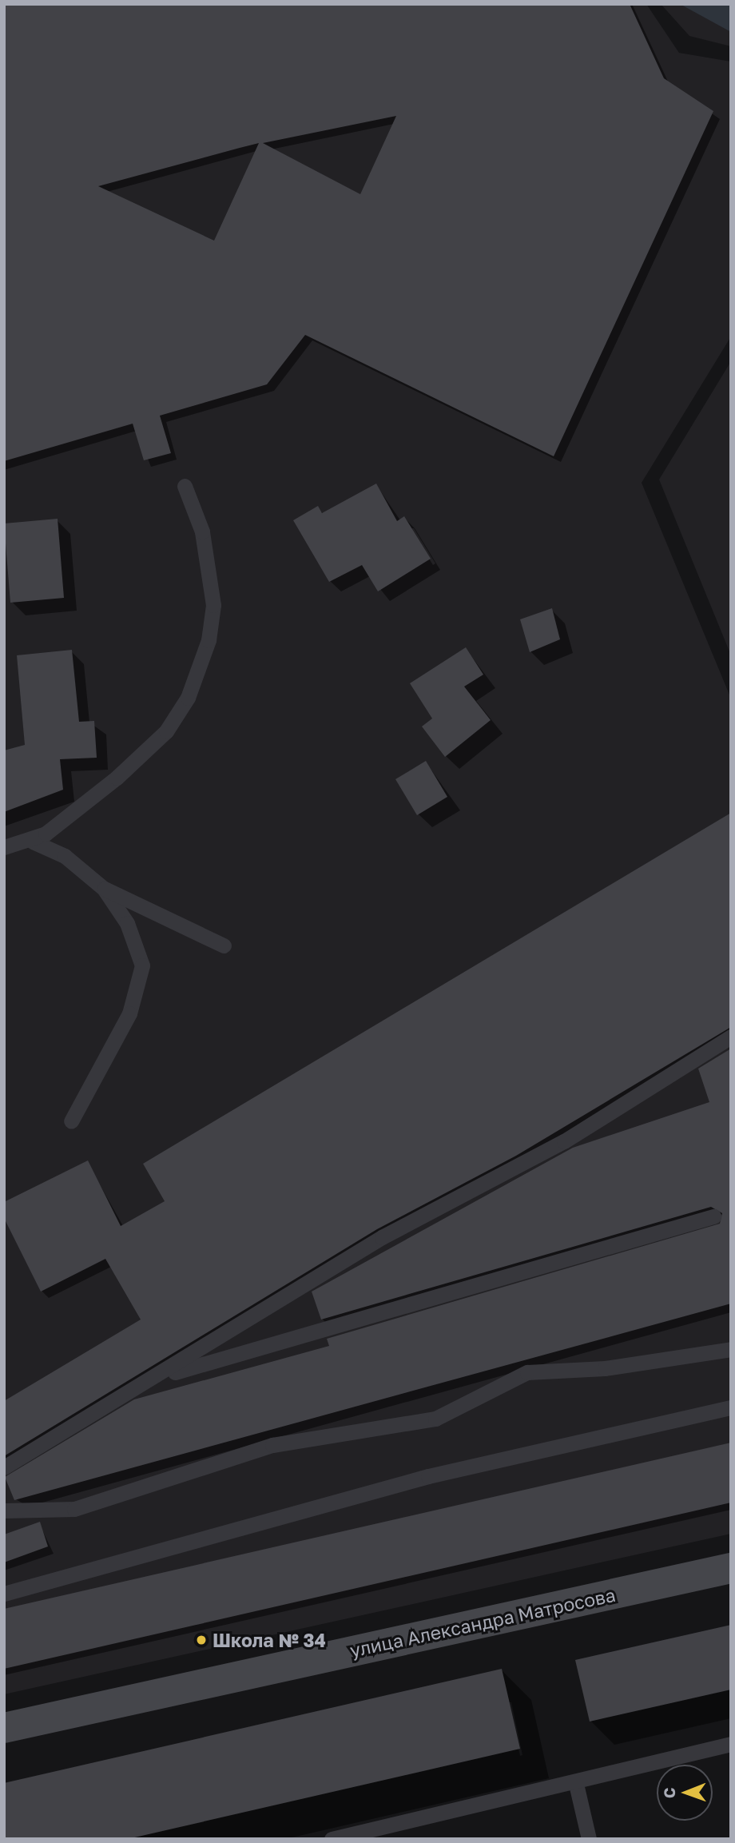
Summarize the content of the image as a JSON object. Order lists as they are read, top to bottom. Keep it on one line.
{"streets":{"street":["улица Александра Матросова"]},"places":["Школа № 34"],"north":"left"}
